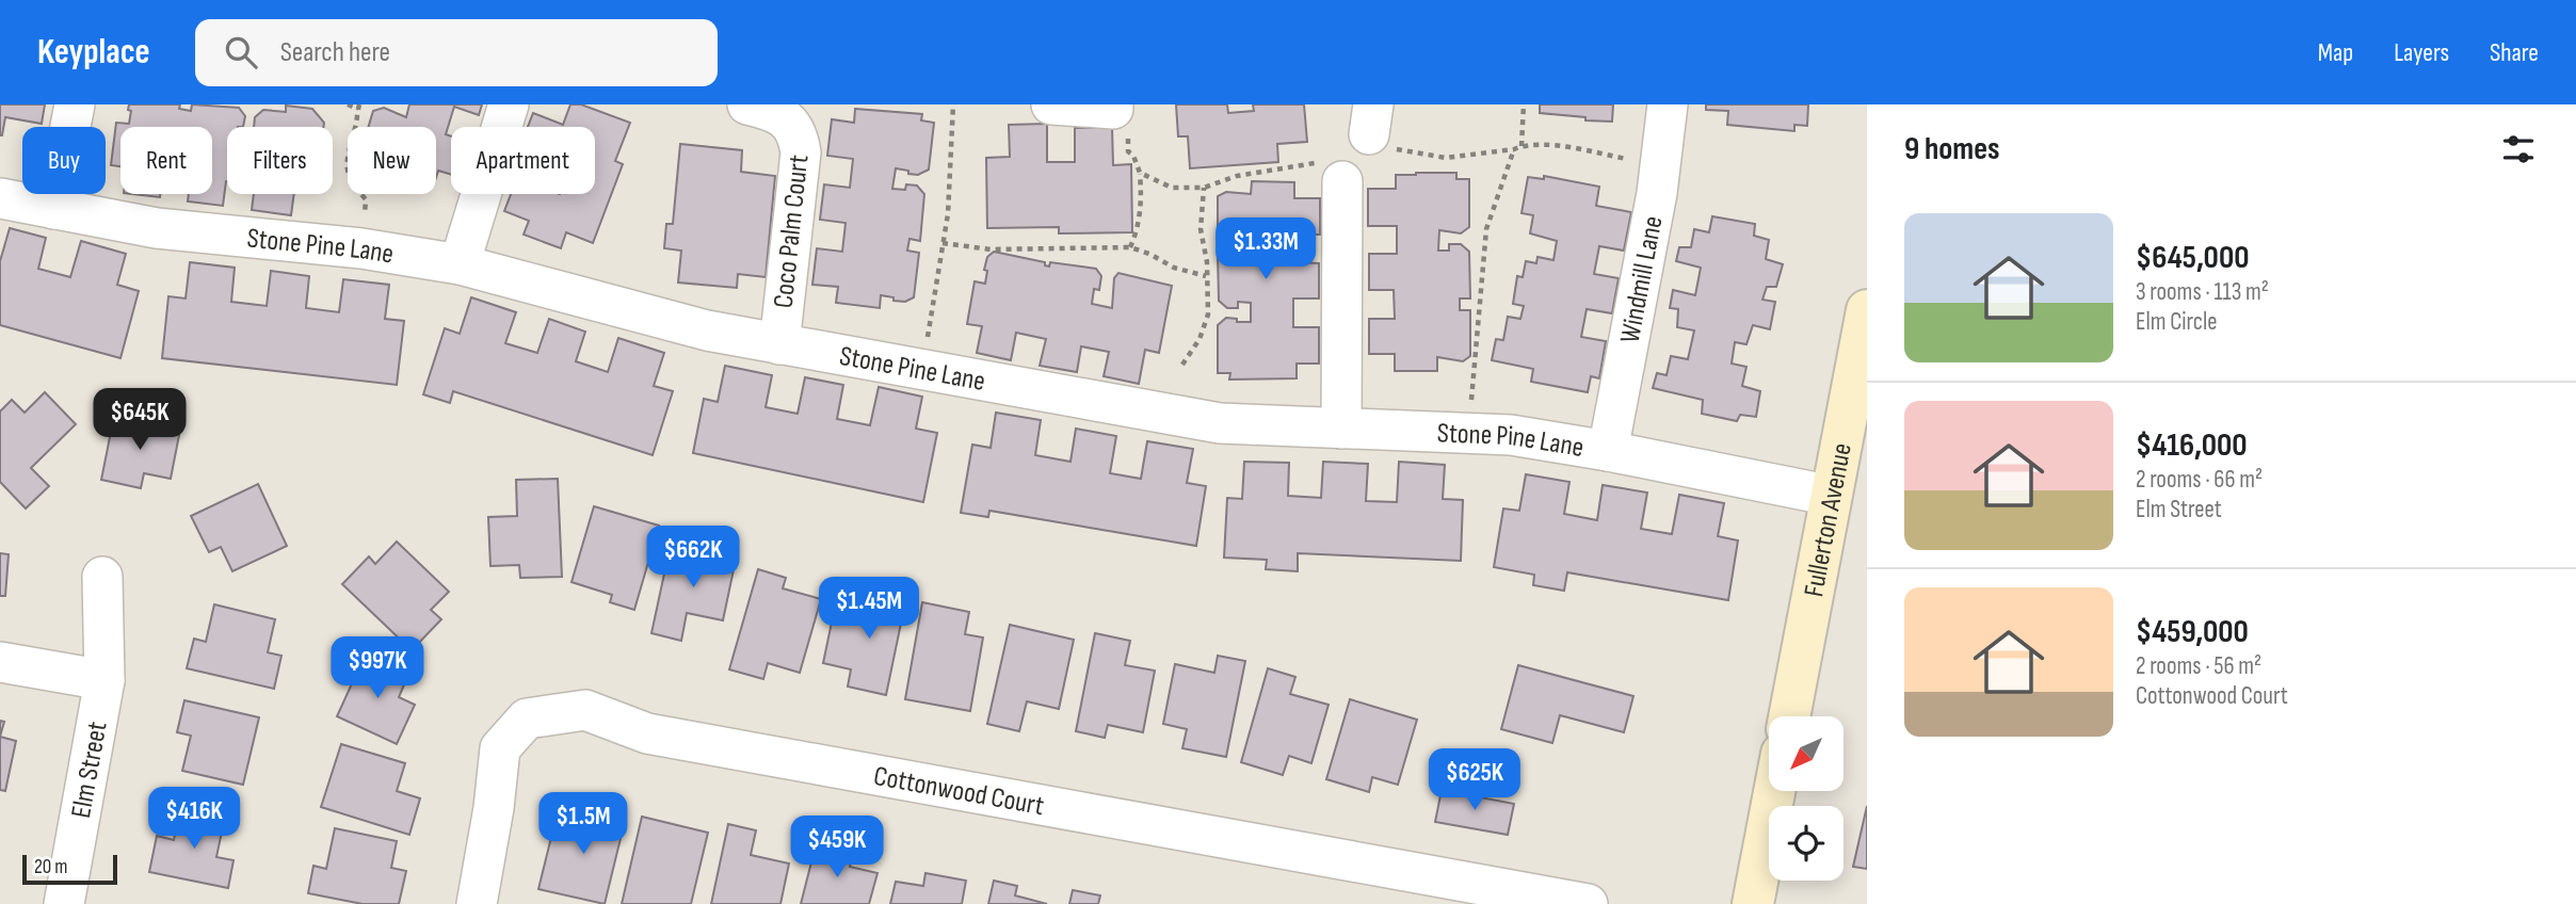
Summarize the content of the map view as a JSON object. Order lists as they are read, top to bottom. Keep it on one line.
{"streets":{"main road":["Fullerton Avenue"],"street":["Coco Palm Court","Stone Pine Lane","Windmill Lane","Elm Street","Cottonwood Court"]},"crossings":[["Coco Palm Court","Stone Pine Lane"],["Stone Pine Lane","Windmill Lane"],["Stone Pine Lane","Fullerton Avenue"]],"scale_bar":"20 m","north":"bottom left","page":{"header":"Keyplace","search":"Search here","nav":["Map","Layers","Share"],"heading":"9 homes","chip":["Buy","Rent","Filters","New","Apartment"],"list":[{"name":"$645,000","note":"3 rooms · 113 m² · Elm Circle"},{"name":"$416,000","note":"2 rooms · 66 m² · Elm Street"},{"name":"$459,000","note":"2 rooms · 56 m² · Cottonwood Court"}],"price":["$1.33M","$645K","$662K","$1.45M","$997K","$625K","$416K","$1.5M","$459K"],"scale":"20 m"}}
